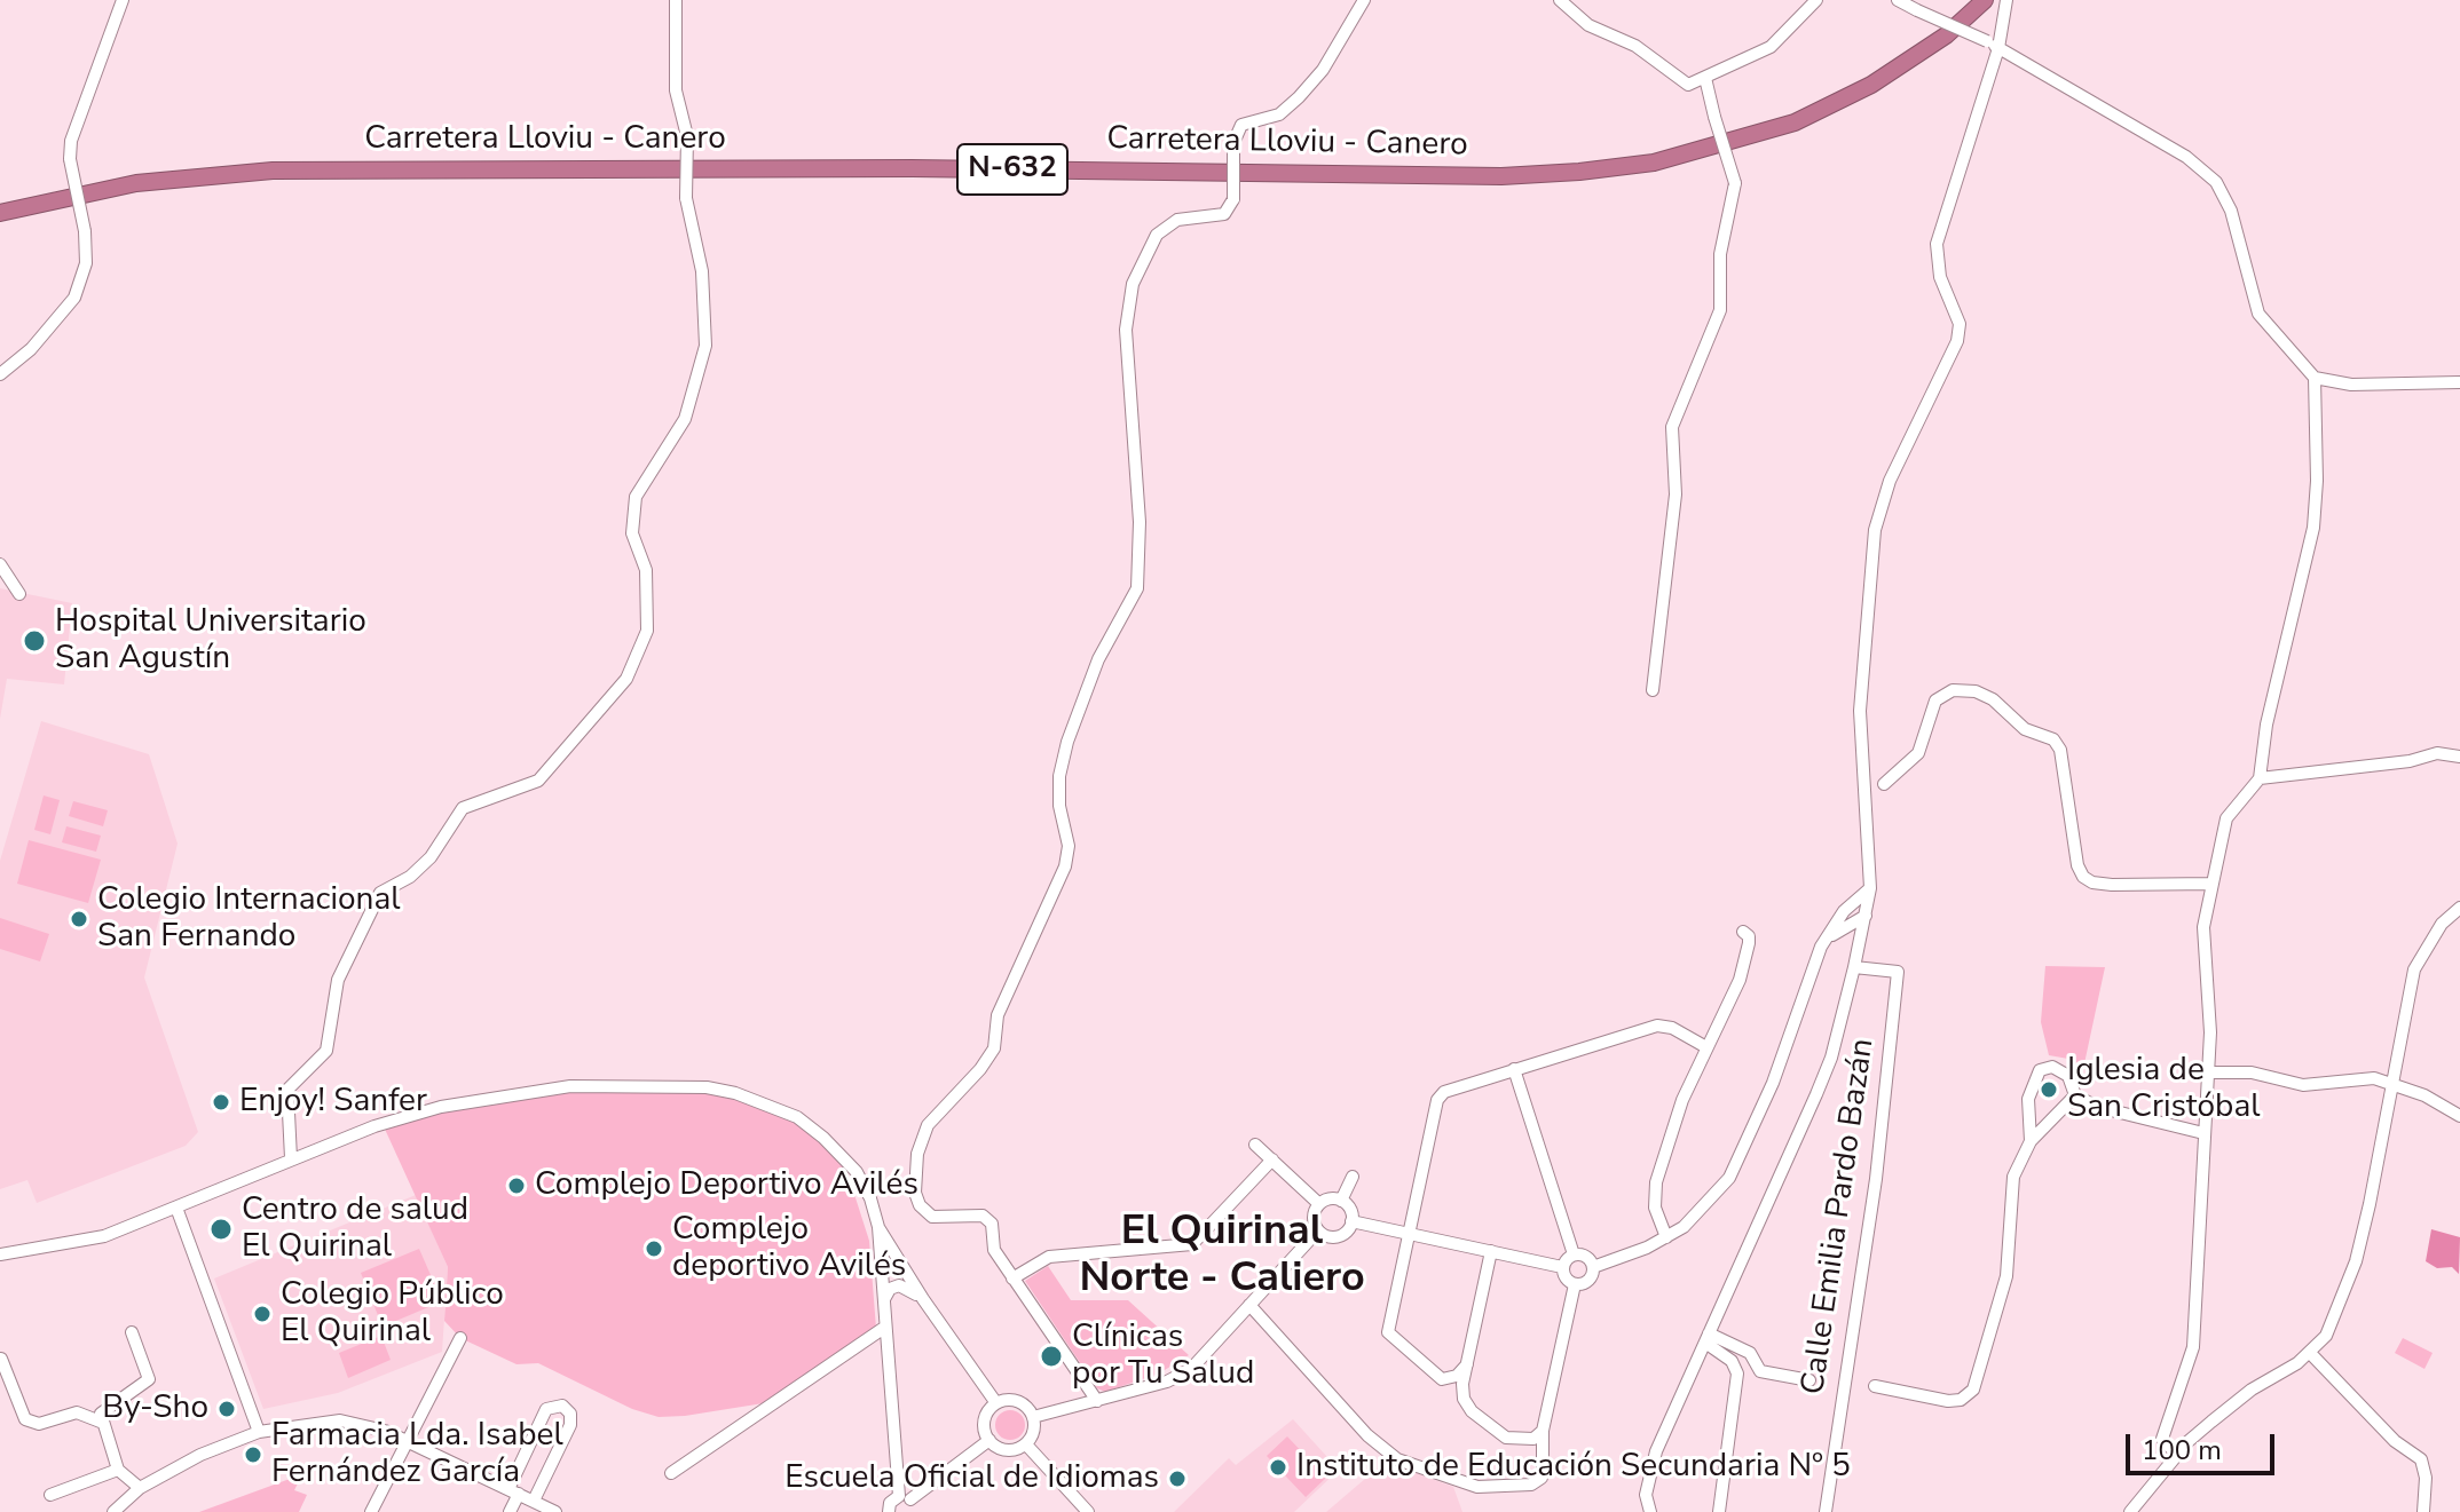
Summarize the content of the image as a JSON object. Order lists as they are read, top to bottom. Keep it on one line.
{"streets":{"highway":["Carretera Lloviu - Canero","N-632"],"street":["Calle Emilia Pardo Bazán"]},"districts":["El Quirinal Norte - Caliero"],"places":["Hospital Universitario San Agustín","Colegio Internacional San Fernando","Iglesia de San Cristóbal","Enjoy! Sanfer","Complejo Deportivo Avilés","Centro de salud El Quirinal","Complejo deportivo Avilés","Colegio Público El Quirinal","Clínicas por Tu Salud","By-Sho","Farmacia Lda. Isabel Fernández García","Instituto de Educación Secundaria Nº 5","Escuela Oficial de Idiomas"],"scale_bar":"100 m"}
